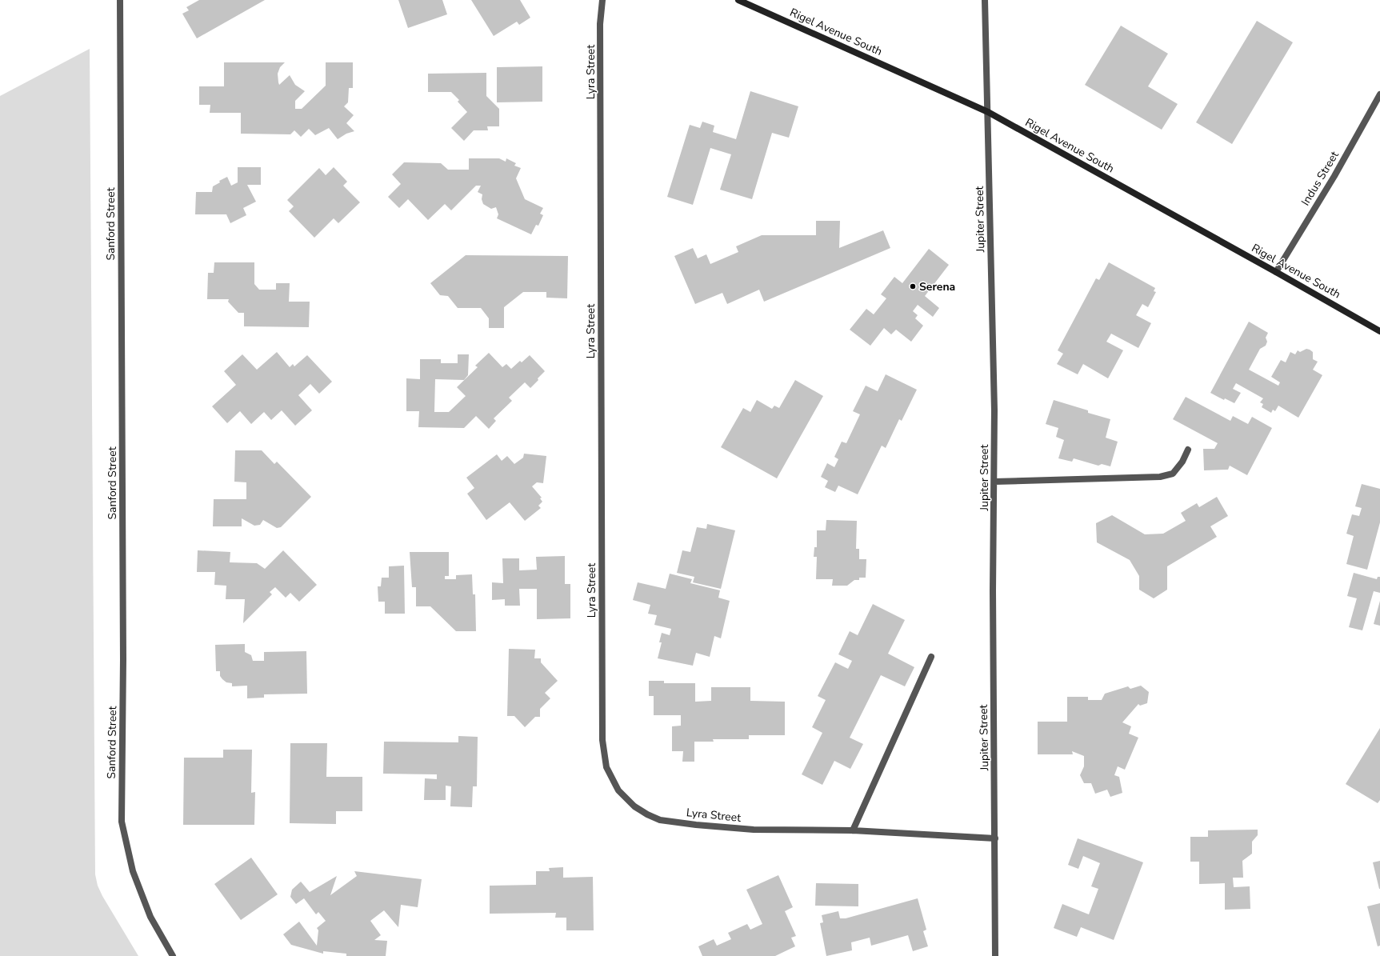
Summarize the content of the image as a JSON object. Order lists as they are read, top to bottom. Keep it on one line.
{"streets":{"main road":["Rigel Avenue South"],"street":["Lyra Street","Indus Street","Jupiter Street","Sanford Street"]},"crossings":[["Rigel Avenue South","Indus Street"],["Rigel Avenue South","Jupiter Street"],["Lyra Street","Jupiter Street"]],"places":["Serena"]}
